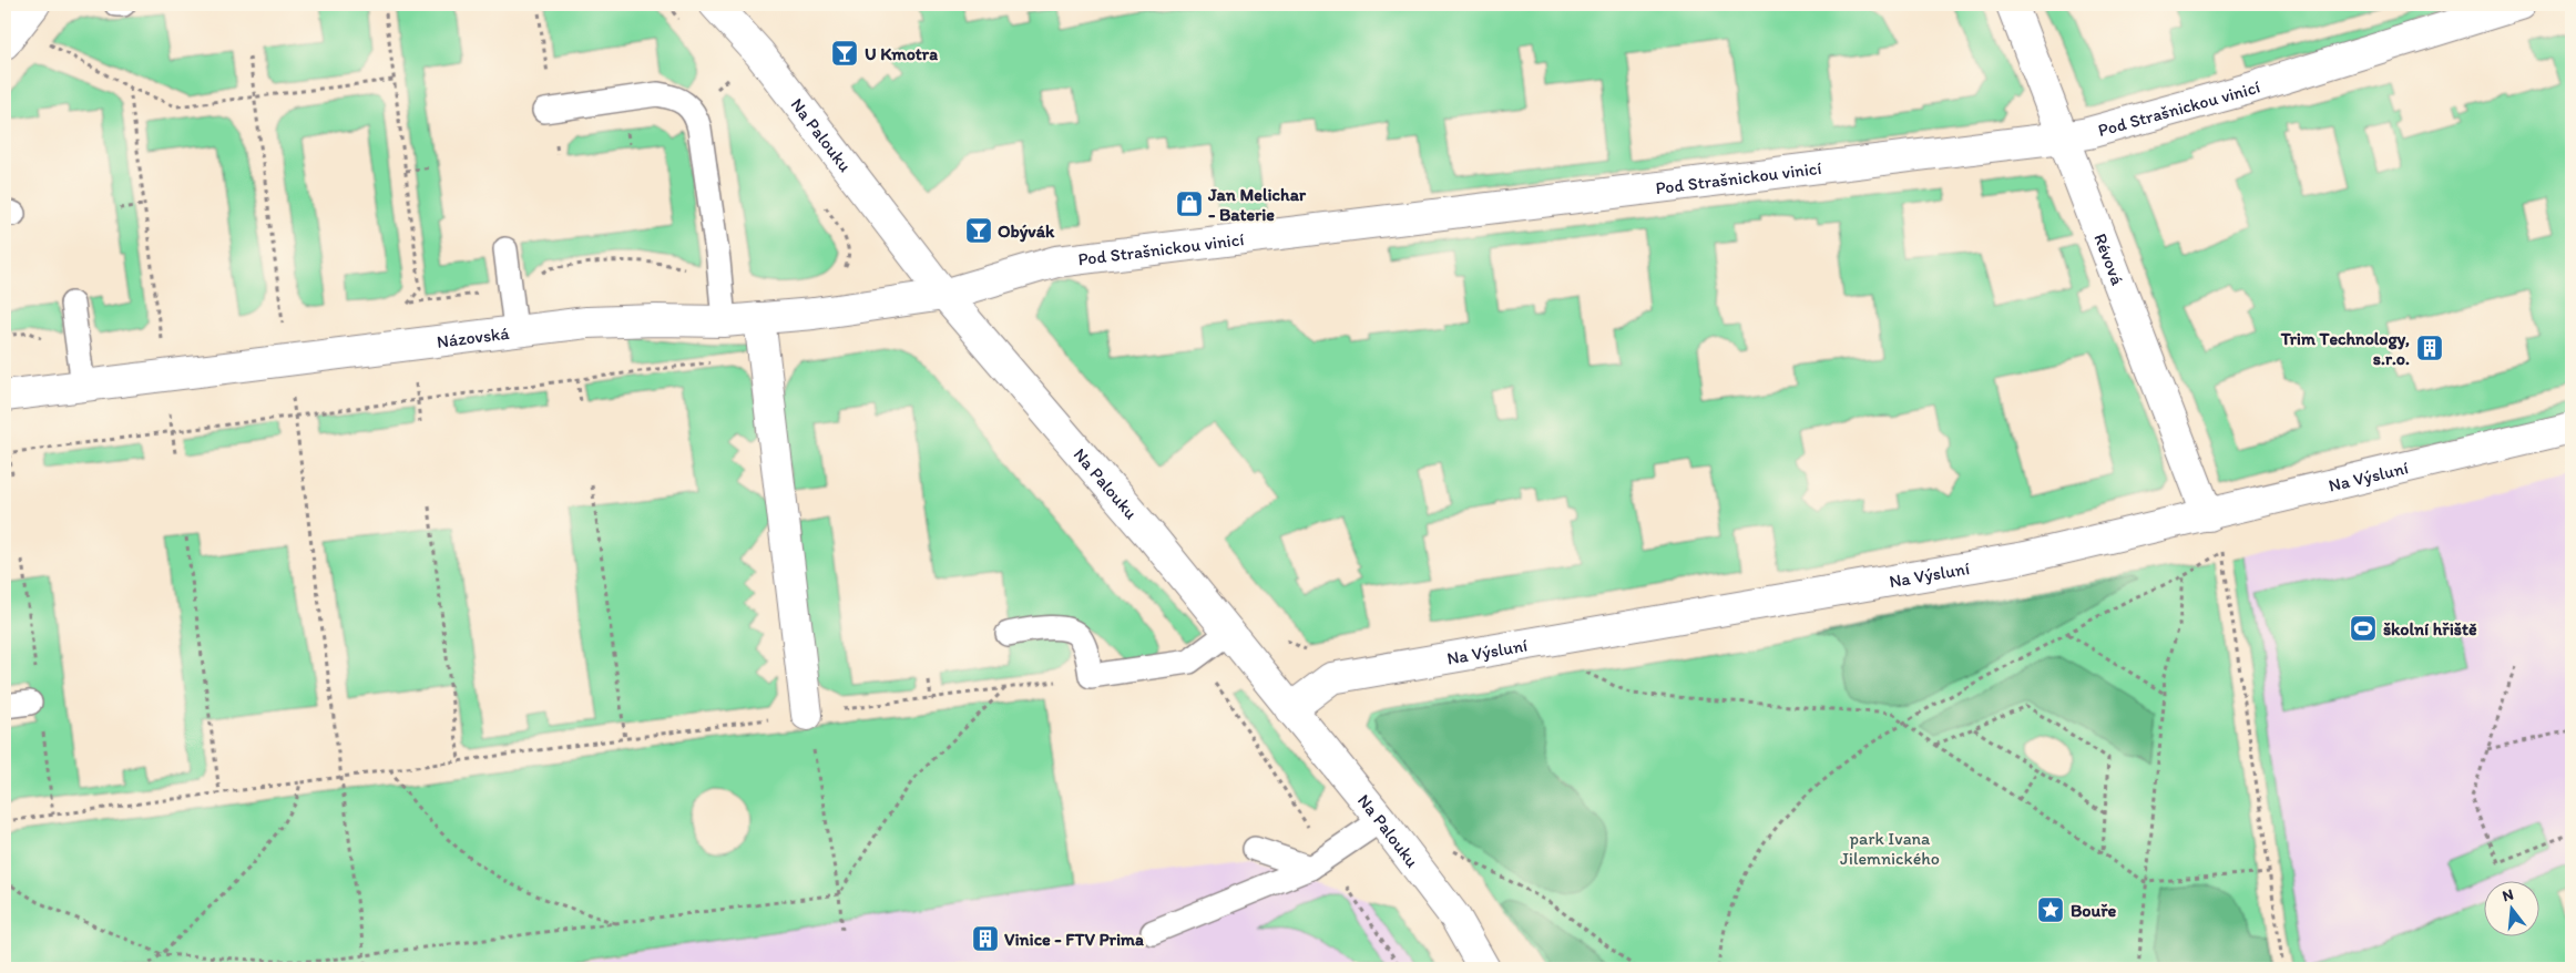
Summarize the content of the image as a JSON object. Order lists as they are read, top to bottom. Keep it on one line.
{"streets":{"street":["Pod Strašnickou vinicí","Na Palouku","Révová","Názovská","Na Výsluní"]},"crossings":[["Pod Strašnickou vinicí","Na Palouku"],["Pod Strašnickou vinicí","Révová"],["Pod Strašnickou vinicí","Názovská"],["Na Palouku","Názovská"],["Na Palouku","Na Výsluní"],["Révová","Na Výsluní"]],"parks":["park Ivana Jilemnického"],"places":{"bar":["U Kmotra","Obývák"],"shop":["Jan Melichar - Baterie"],"building":["Trim Technology, s.r.o.","Vinice - FTV Prima"],"sports":["školní hřiště"],"place":["Bouře"]},"north":"top"}
